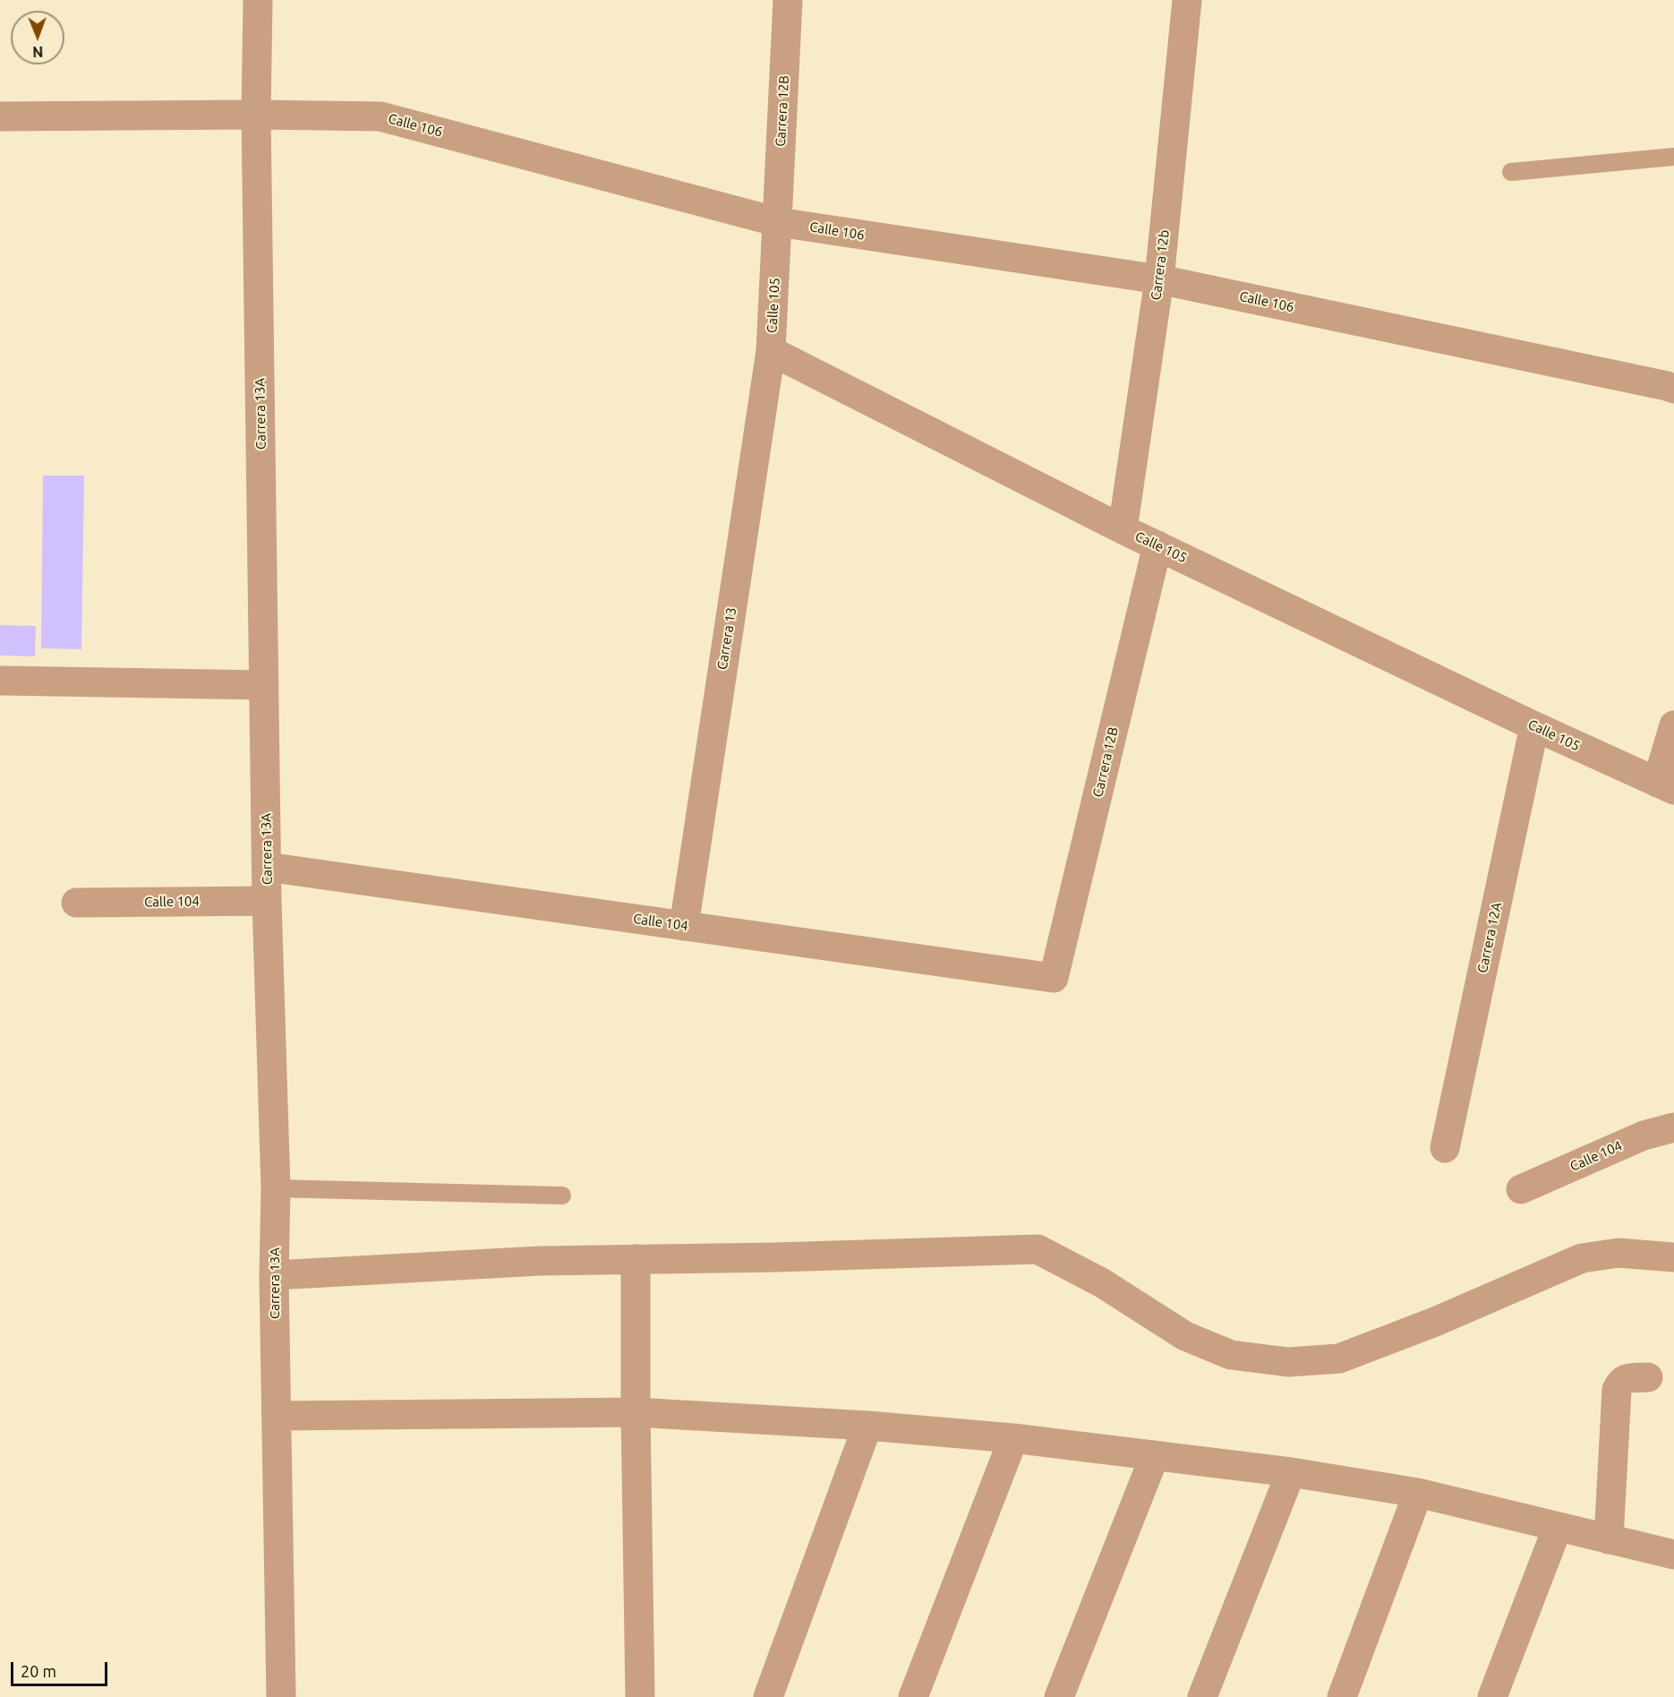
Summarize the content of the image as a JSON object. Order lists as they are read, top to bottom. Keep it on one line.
{"streets":{"street":["Carrera 12B","Calle 106","Carrera 12b","Calle 105","Carrera 13A","Carrera 13","Calle 104","Carrera 12A"]},"crossings":[["Carrera 12B","Calle 106"],["Carrera 12B","Calle 105"],["Carrera 12B","Calle 104"],["Calle 106","Carrera 12b"],["Calle 106","Calle 105"],["Calle 106","Carrera 13A"],["Carrera 12b","Calle 105"],["Calle 105","Carrera 13"],["Calle 105","Carrera 12A"],["Carrera 13A","Calle 104"],["Carrera 13","Calle 104"]],"scale_bar":"20 m","north":"bottom"}
